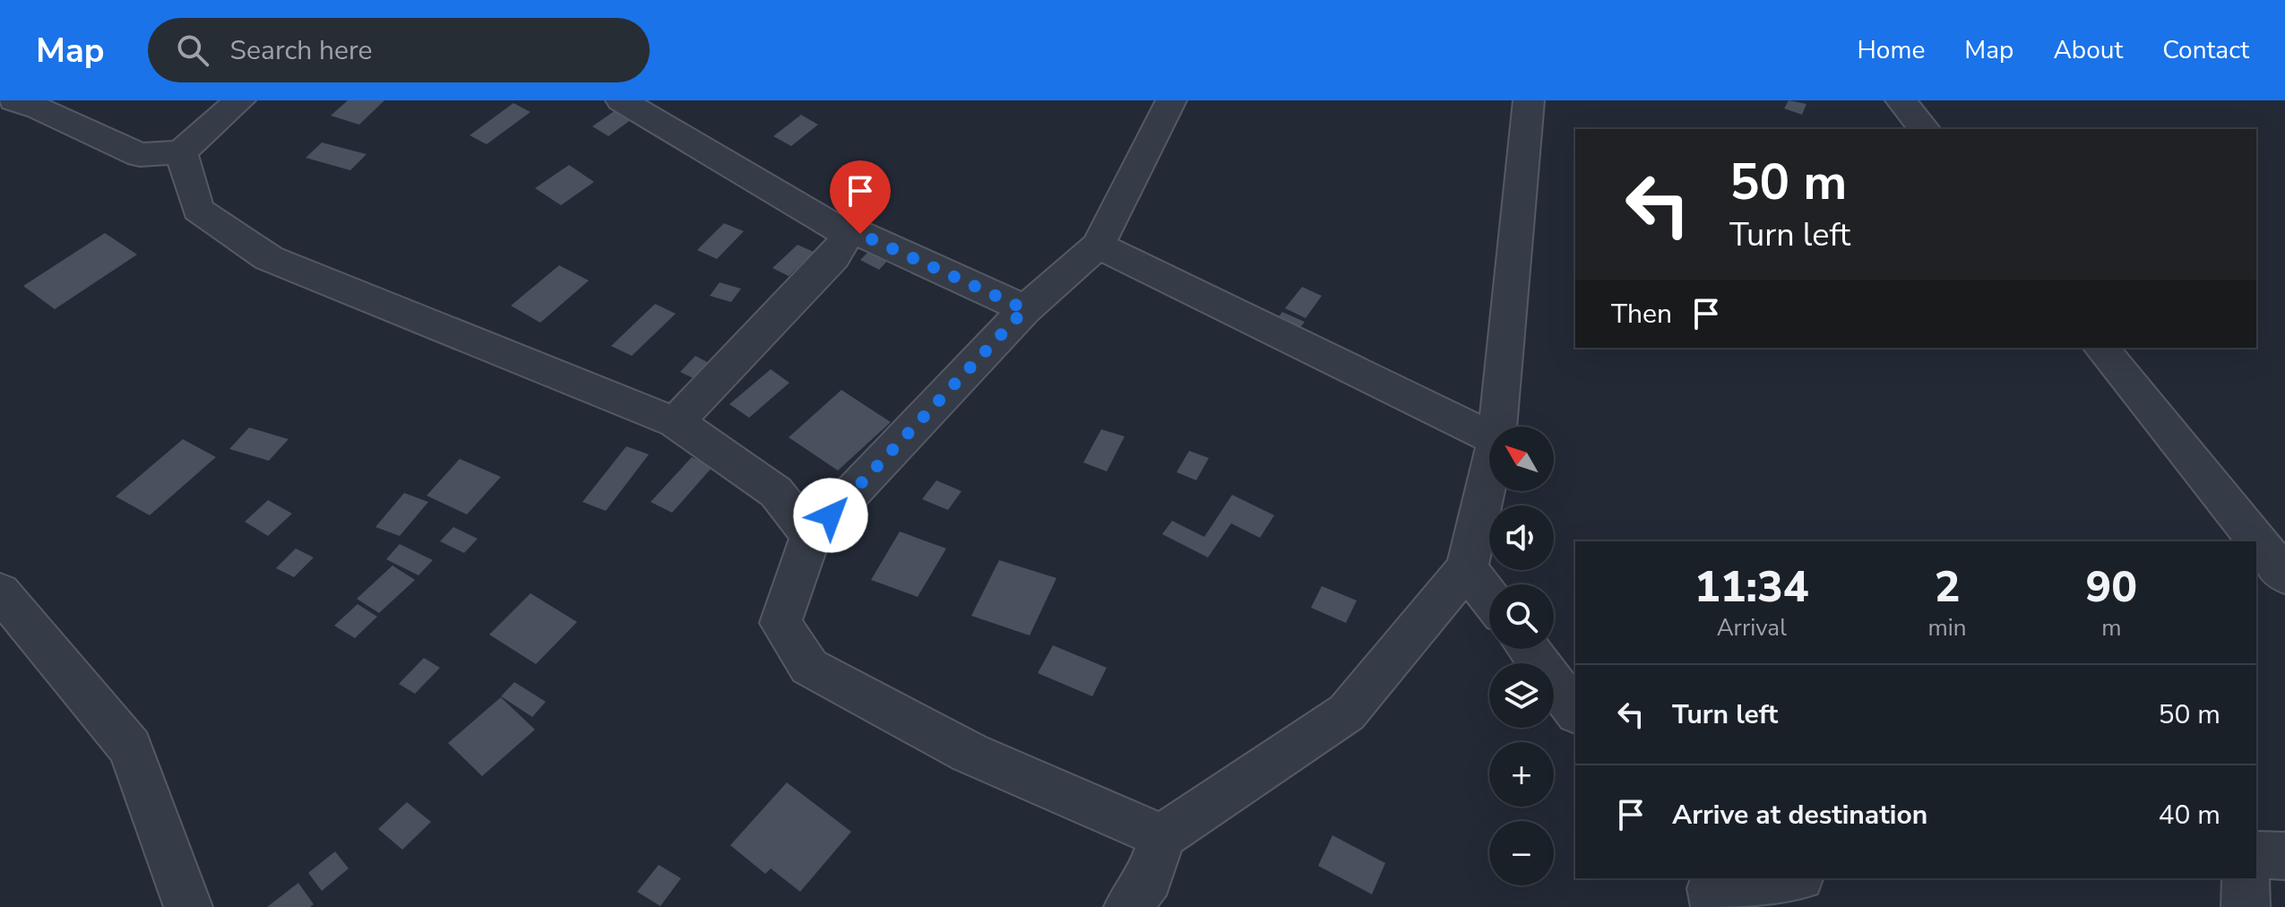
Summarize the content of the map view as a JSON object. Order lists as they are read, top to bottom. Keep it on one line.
{"north":"top left","page":{"header":"Map","search":"Search here","nav":["Home","Map","About","Contact"],"turn":["50 m","Turn left"],"then":"Then","map_buttons":["+","−"],"eta":["11:34","Arrival","2","min","90","m"],"list":[{"name":"Turn left","value":"50 m"},{"name":"Arrive at destination","value":"40 m"}]}}
